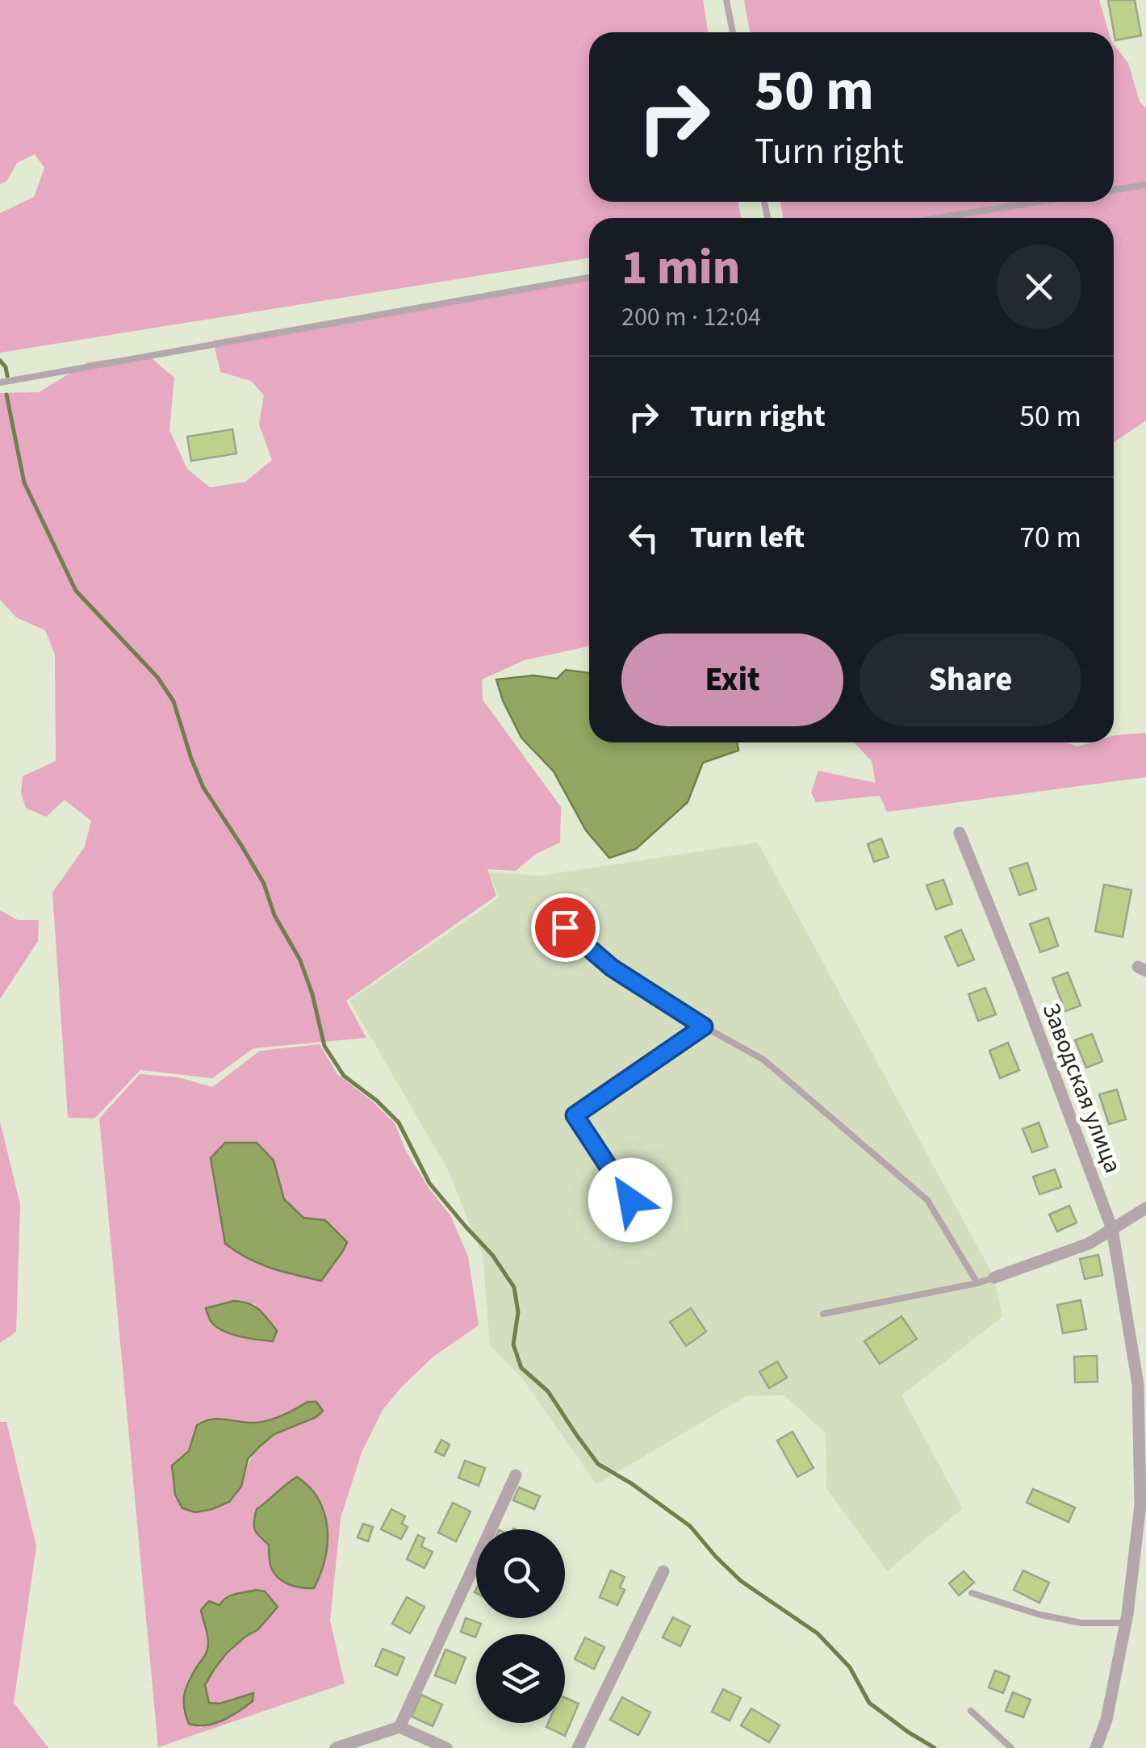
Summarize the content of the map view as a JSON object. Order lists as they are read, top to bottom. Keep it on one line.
{"streets":{"street":["Заводская улица"]},"page":{"turn":["50 m","Turn right"],"heading":["1 min","200 m · 12:04"],"list":[{"name":"Turn right","value":"50 m"},{"name":"Turn left","value":"70 m"}],"buttons":["Exit","Share"]}}
